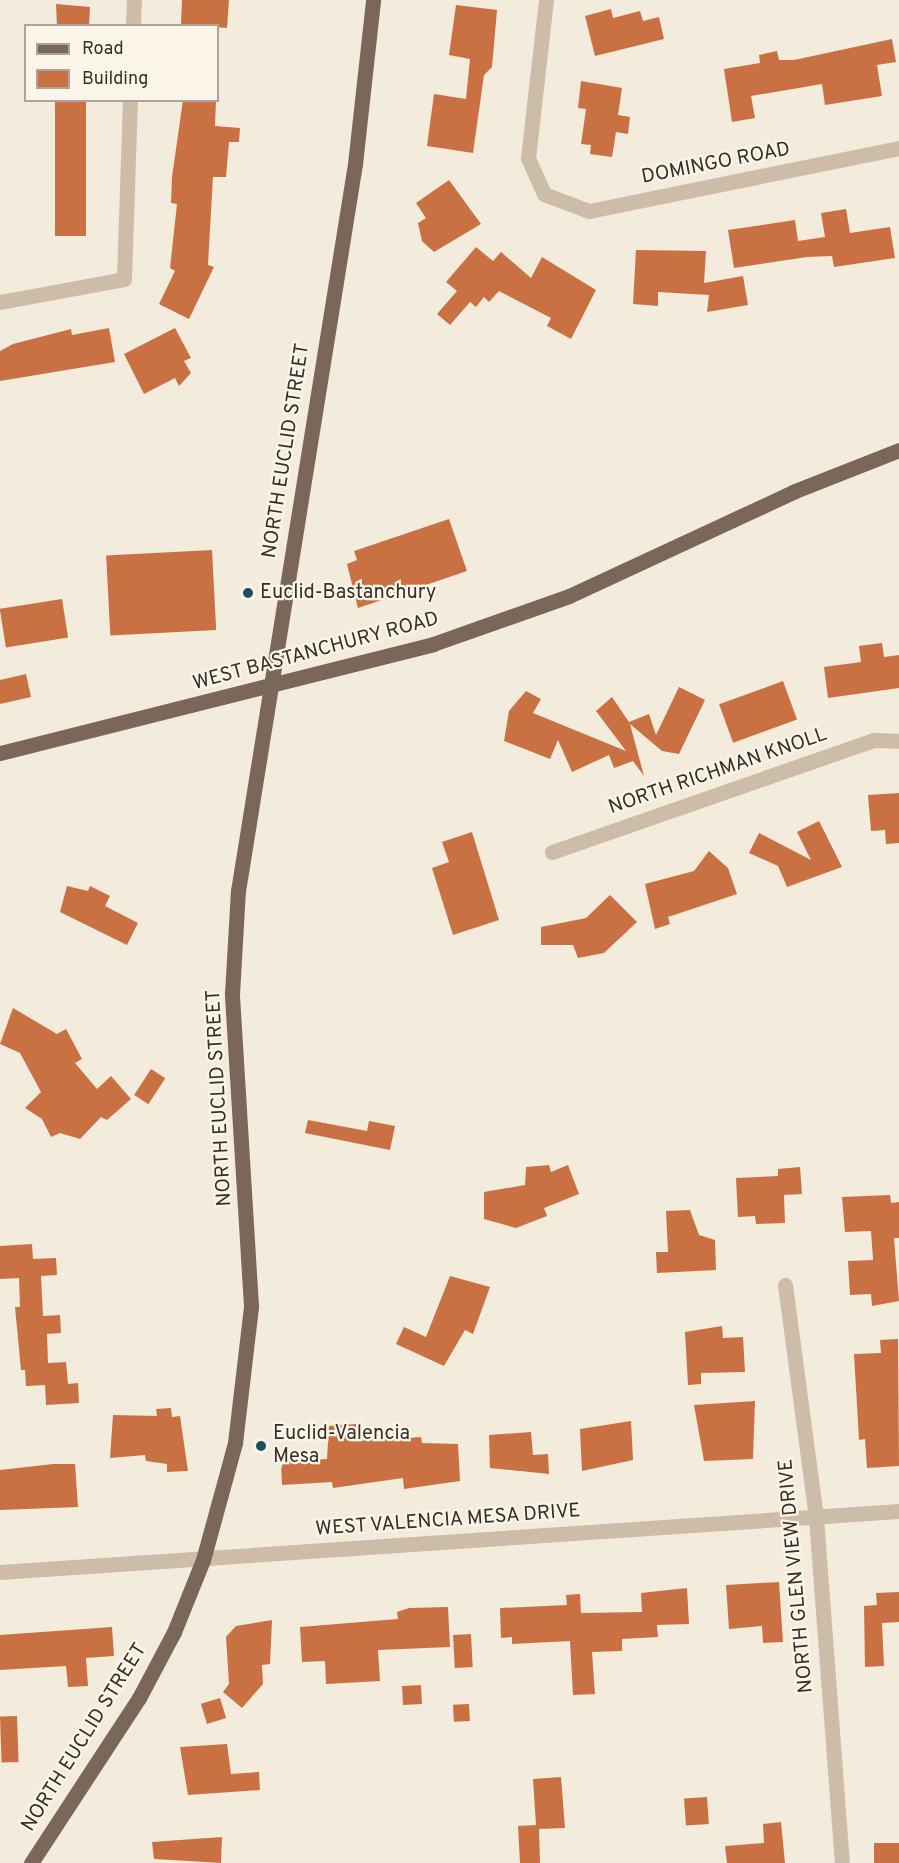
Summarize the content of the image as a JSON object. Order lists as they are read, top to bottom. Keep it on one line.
{"streets":{"main road":["NORTH EUCLID STREET","WEST BASTANCHURY ROAD"],"street":["DOMINGO ROAD","NORTH RICHMAN KNOLL","WEST VALENCIA MESA DRIVE","NORTH GLEN VIEW DRIVE"]},"crossings":[["NORTH EUCLID STREET","WEST BASTANCHURY ROAD"],["NORTH EUCLID STREET","WEST VALENCIA MESA DRIVE"],["WEST VALENCIA MESA DRIVE","NORTH GLEN VIEW DRIVE"]],"places":["Euclid-Bastanchury","Euclid-Valencia Mesa"],"legend":["Road","Building"]}
